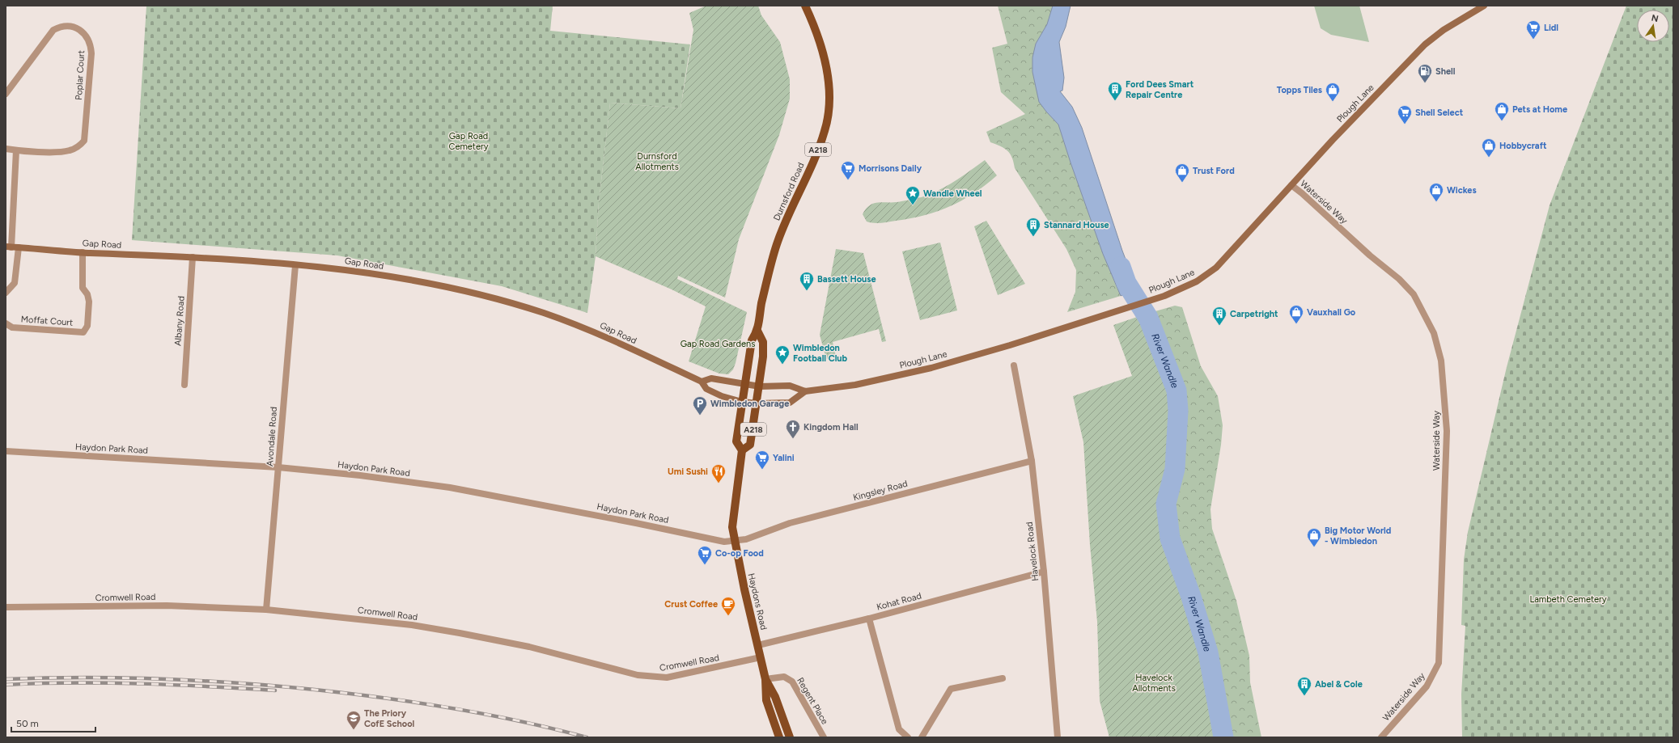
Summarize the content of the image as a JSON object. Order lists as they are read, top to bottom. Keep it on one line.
{"streets":{"main road":["Plough Lane","A218","Durnsford Road","Gap Road","Haydons Road"],"street":["Poplar Court","Waterside Way","Moffat Court","Albany Road","Avondale Road","Haydon Park Road","Kingsley Road","Havelock Road","Cromwell Road","Kohat Road","Regent Place"]},"crossings":[["Plough Lane","Durnsford Road"],["Plough Lane","Waterside Way"],["Plough Lane","Gap Road"],["Plough Lane","Haydons Road"],["Durnsford Road","Gap Road"],["Durnsford Road","Haydons Road"],["Gap Road","Moffat Court"],["Gap Road","Albany Road"],["Gap Road","Avondale Road"],["Gap Road","Haydons Road"],["Avondale Road","Haydon Park Road"],["Avondale Road","Cromwell Road"],["Haydon Park Road","Kingsley Road"],["Haydon Park Road","Haydons Road"],["Kingsley Road","Havelock Road"],["Kingsley Road","Haydons Road"],["Havelock Road","Kohat Road"],["Cromwell Road","Haydons Road"],["Haydons Road","Kohat Road"],["Haydons Road","Regent Place"]],"water":["River Wandle"],"parks":["Gap Road Cemetery","Durnsford Allotments","Gap Road Gardens","Lambeth Cemetery","Havelock Allotments"],"places":{"supermarket":["Lidl","Shell Select","Morrisons Daily","Yalini","Co-op Food"],"fuel station":["Shell"],"building":["Ford Dees Smart Repair Centre","Stannard House","Bassett House","Carpetright","Abel & Cole"],"shop":["Topps Tiles","Pets at Home","Hobbycraft","Trust Ford","Wickes","Vauxhall Go","Big Motor World - Wimbledon"],"place":["Wandle Wheel","Wimbledon Football Club"],"parking":["Wimbledon Garage"],"church":["Kingdom Hall"],"restaurant":["Umi Sushi"],"cafe":["Crust Coffee"],"school or university":["The Priory CofE School"]},"scale_bar":"50 m","north":"top"}
